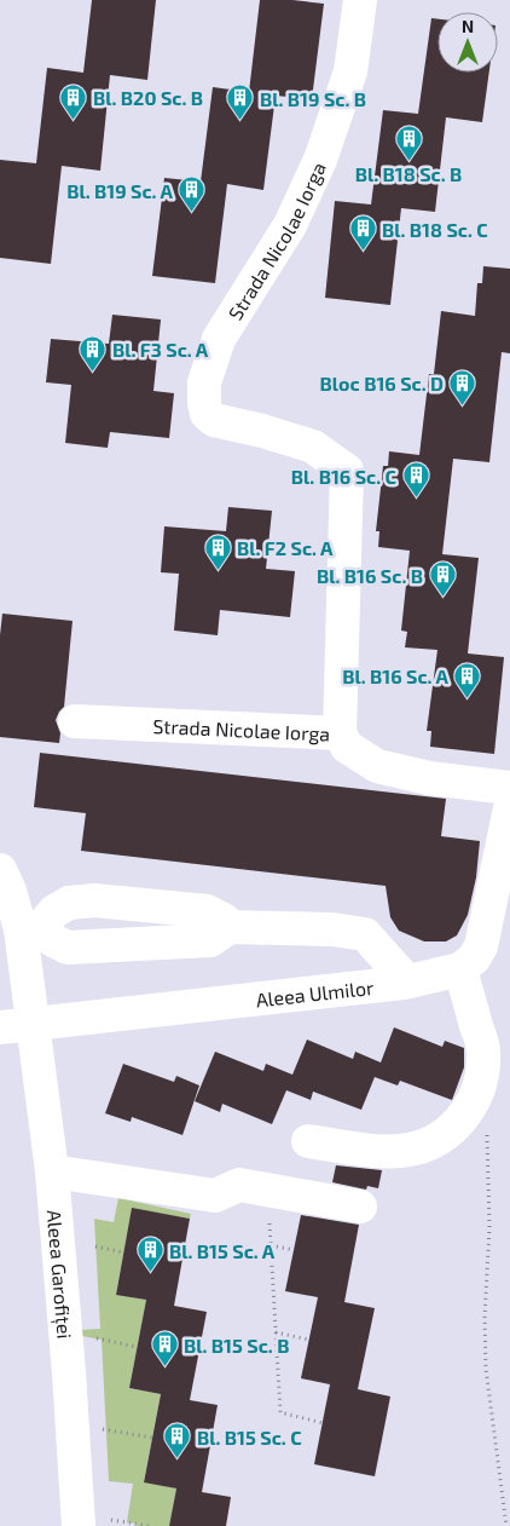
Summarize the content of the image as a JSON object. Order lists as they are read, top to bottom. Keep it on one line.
{"streets":{"street":["Strada Nicolae Iorga","Aleea Ulmilor","Aleea Garofiței"]},"crossings":[["Aleea Ulmilor","Aleea Garofiței"]],"places":{"building":["Bl. B20 Sc. B","Bl. B19 Sc. B","Bl. B18 Sc. B","Bl. B19 Sc. A","Bl. B18 Sc. C","Bl. F3 Sc. A","Bloc B16 Sc. D","Bl. B16 Sc. C","Bl. F2 Sc. A","Bl. B16 Sc. B","Bl. B16 Sc. A","Bl. B15 Sc. A","Bl. B15 Sc. B","Bl. B15 Sc. C"]},"north":"top"}
